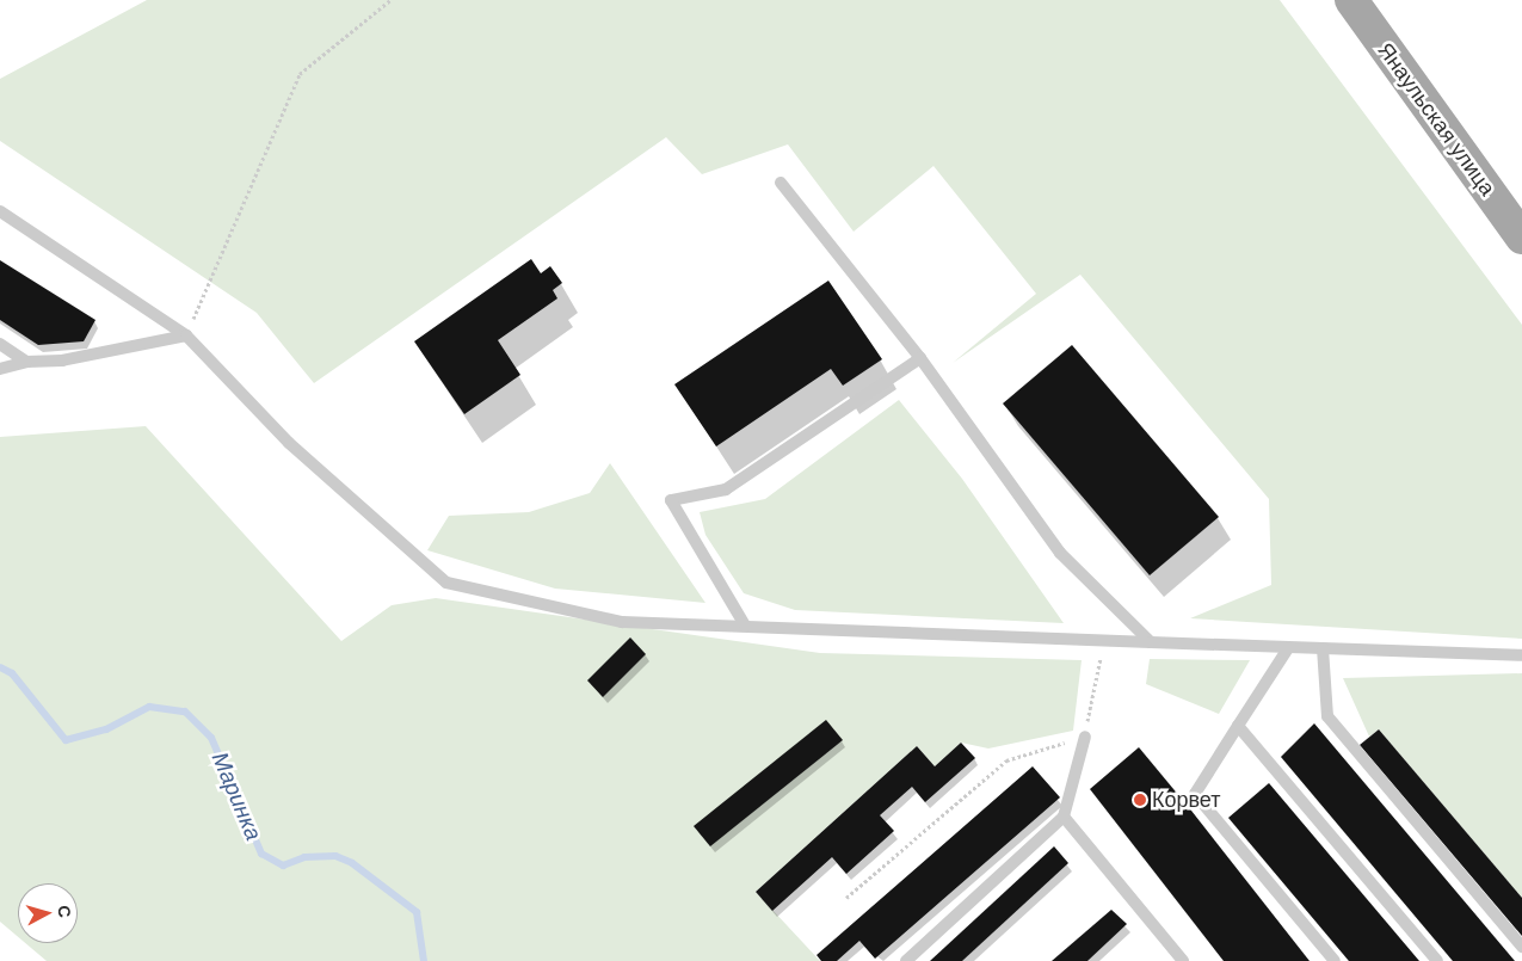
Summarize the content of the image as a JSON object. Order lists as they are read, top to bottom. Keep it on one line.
{"streets":{"main road":["Янаульская улица"]},"water":["Маринка"],"places":["Корвет"],"north":"right"}
